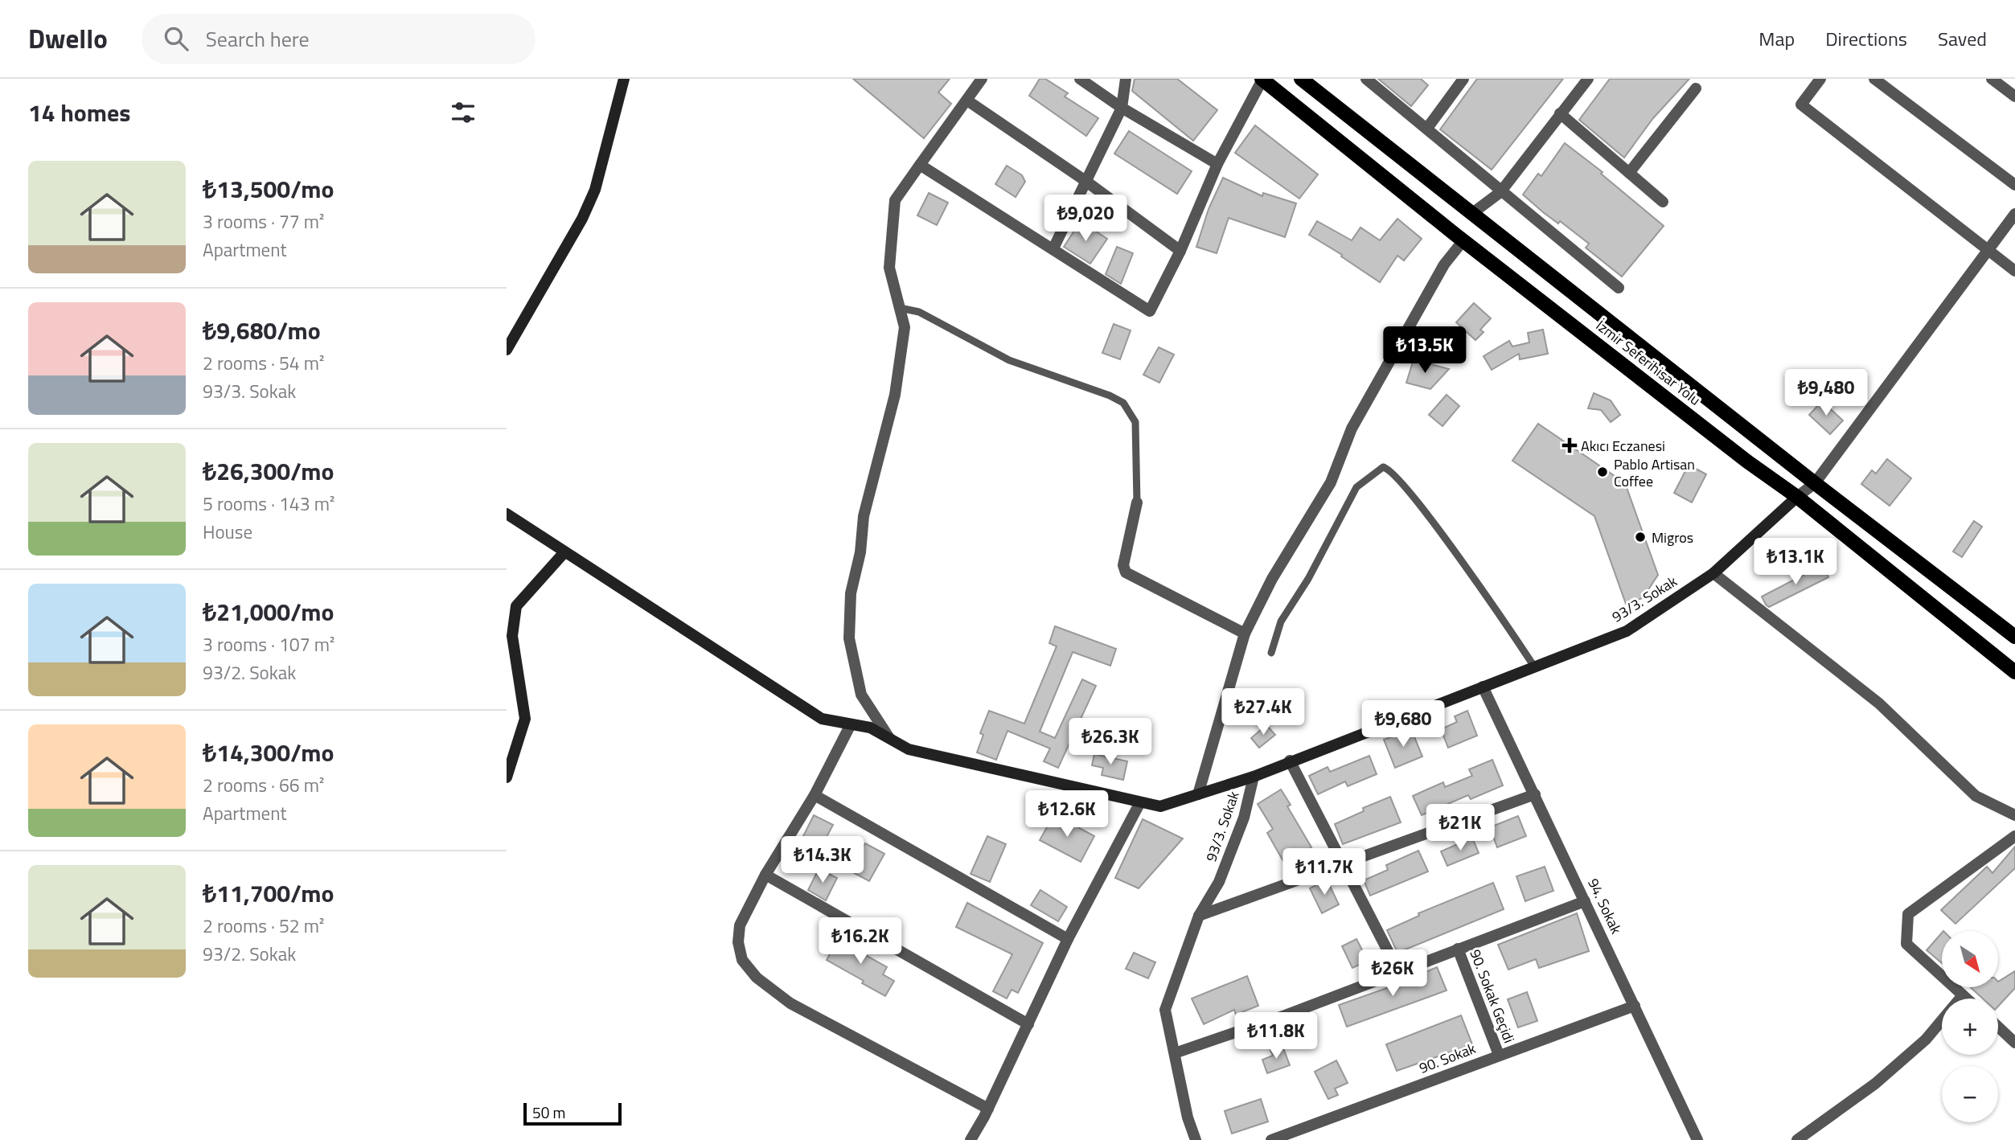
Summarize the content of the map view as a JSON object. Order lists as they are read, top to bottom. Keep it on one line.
{"streets":{"main road":["İzmir Seferihisar Yolu"],"street":["93/3. Sokak","94. Sokak","90. Sokak Geçidi","90. Sokak"]},"crossings":[["İzmir Seferihisar Yolu","93/3. Sokak"],["93/3. Sokak","94. Sokak"],["94. Sokak","90. Sokak"],["90. Sokak Geçidi","90. Sokak"]],"places":{"health":["Akıcı Eczanesi"],"other":["Pablo Artisan Coffee","Migros"]},"scale_bar":"50 m","north":"bottom right","page":{"header":"Dwello","search":"Search here","nav":["Map","Directions","Saved"],"heading":"14 homes","list":[{"name":"₺13,500/mo","note":"3 rooms · 77 m² · Apartment"},{"name":"₺9,680/mo","note":"2 rooms · 54 m² · 93/3. Sokak"},{"name":"₺26,300/mo","note":"5 rooms · 143 m² · House"},{"name":"₺21,000/mo","note":"3 rooms · 107 m² · 93/2. Sokak"},{"name":"₺14,300/mo","note":"2 rooms · 66 m² · Apartment"},{"name":"₺11,700/mo","note":"2 rooms · 52 m² · 93/2. Sokak"}],"price":["₺9,020","₺13.5K","₺9,480","₺13.1K","₺27.4K","₺9,680","₺26.3K","₺12.6K","₺21K","₺14.3K","₺11.7K","₺16.2K","₺26K","₺11.8K"],"map_buttons":["+","−"],"scale":"50 m"}}
